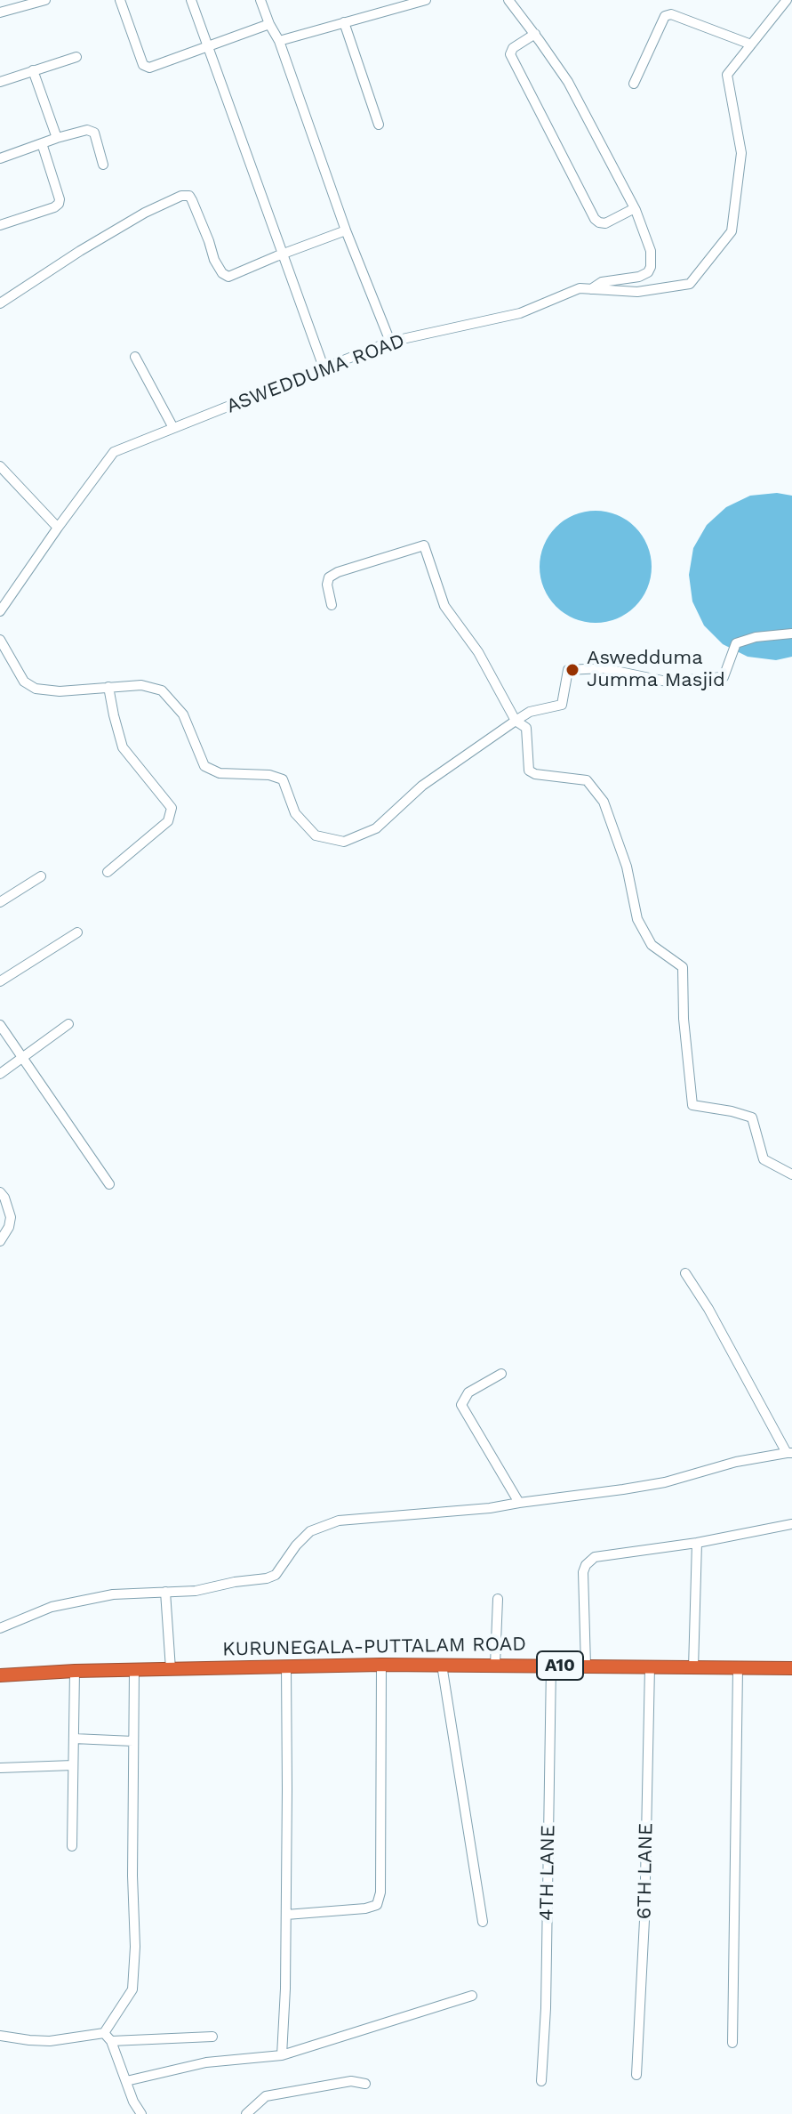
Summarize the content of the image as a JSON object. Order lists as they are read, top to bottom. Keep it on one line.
{"streets":{"highway":["KURUNEGALA-PUTTALAM ROAD","A10"],"street":["ASWEDDUMA ROAD","6TH LANE","4TH LANE"]},"crossings":[["KURUNEGALA-PUTTALAM ROAD","6TH LANE"],["KURUNEGALA-PUTTALAM ROAD","4TH LANE"]],"places":["Aswedduma Jumma Masjid"]}
